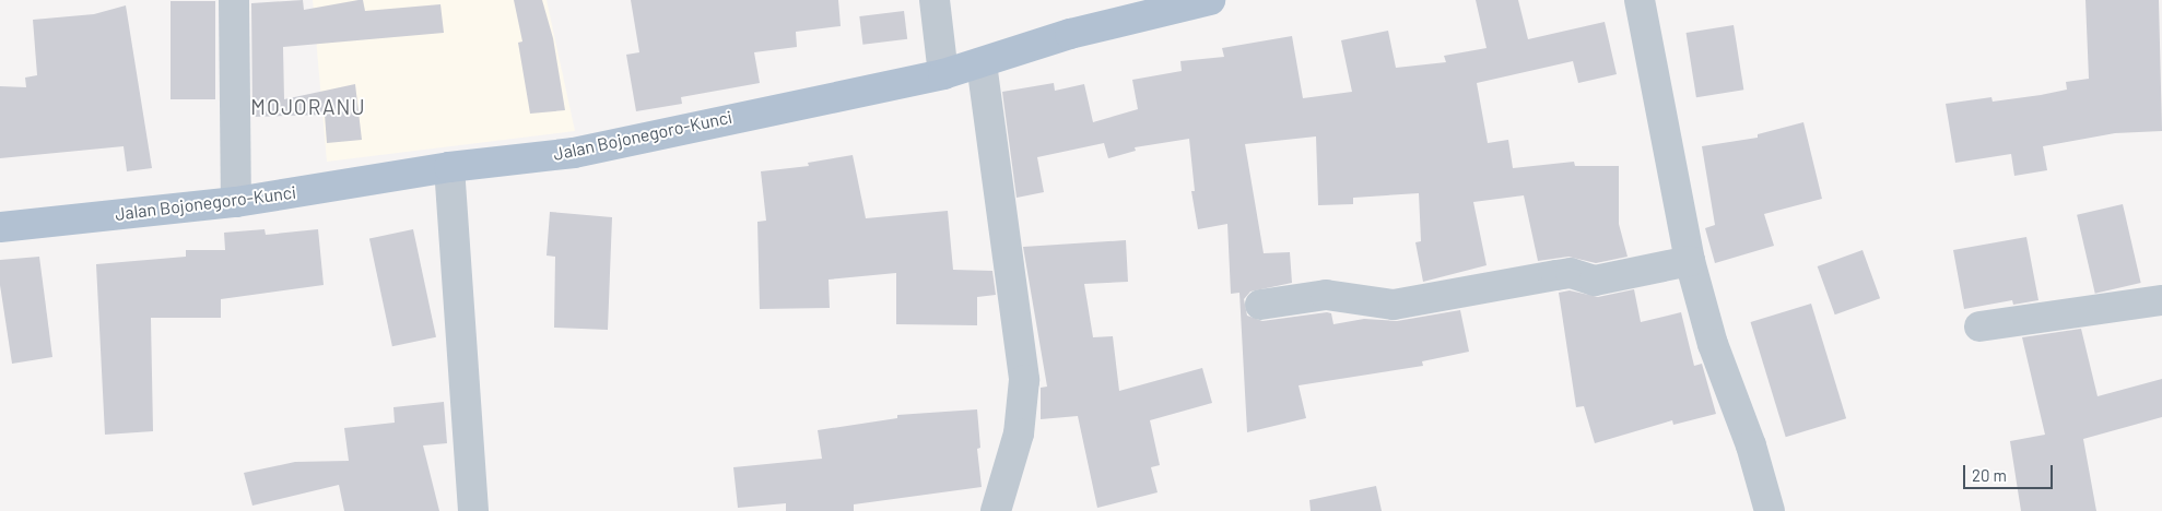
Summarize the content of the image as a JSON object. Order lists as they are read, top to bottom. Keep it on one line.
{"streets":{"main road":["Jalan Bojonegoro-Kunci"]},"districts":["MOJORANU"],"scale_bar":"20 m"}
